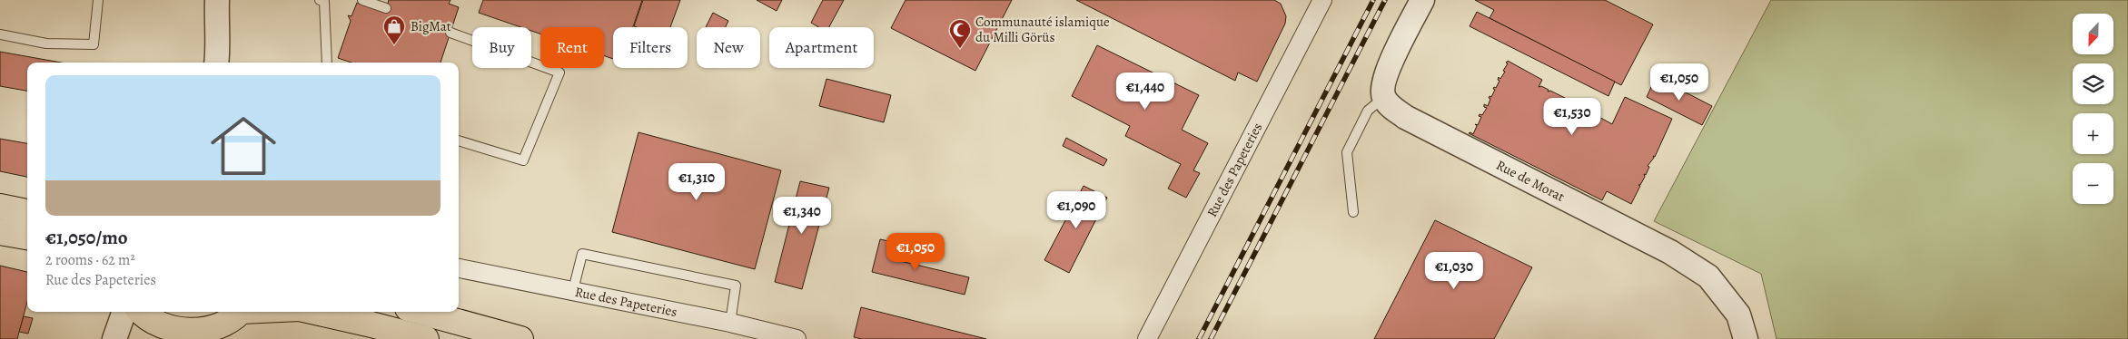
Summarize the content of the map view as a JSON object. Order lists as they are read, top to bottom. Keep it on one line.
{"streets":{"street":["Rue des Papeteries","Rue de Morat"]},"places":{"shop":["BigMat"],"mosque":["Communauté islamique du Milli Görüs"]},"north":"bottom","page":{"map_buttons":["+","−"],"chip":["Buy","Rent","Filters","New","Apartment"],"list":[{"name":"€1,050/mo","note":"2 rooms · 62 m² · Rue des Papeteries"}],"price":["€1,050","€1,440","€1,530","€1,310","€1,090","€1,340","€1,050","€1,030"]}}
